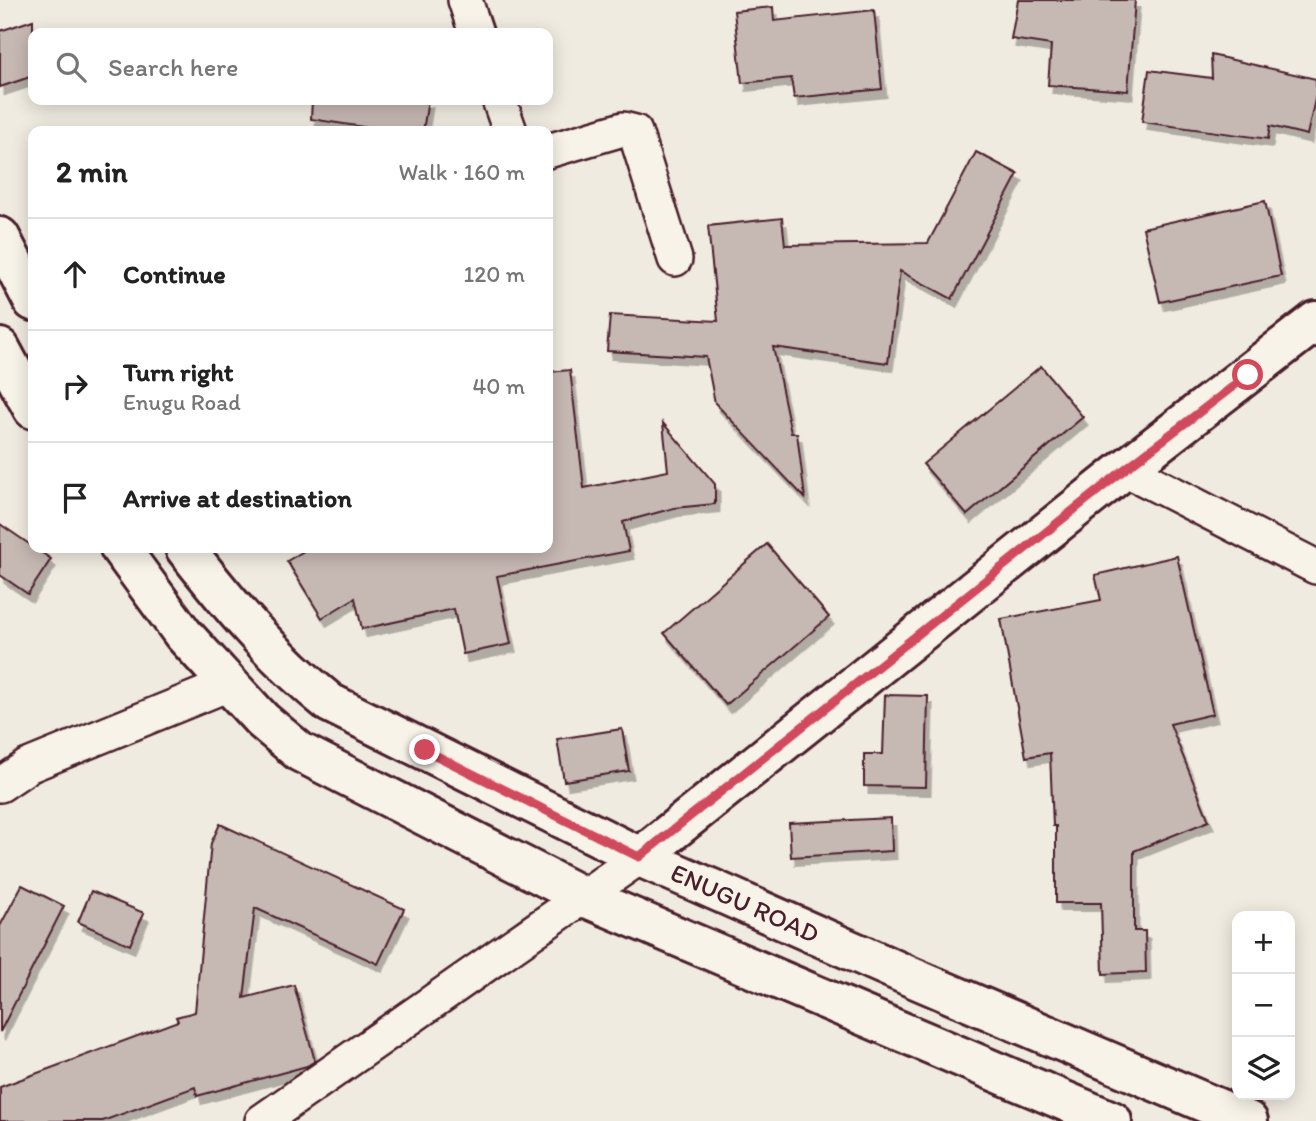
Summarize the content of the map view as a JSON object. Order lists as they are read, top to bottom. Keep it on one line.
{"streets":{"main road":["ENUGU ROAD"]},"page":{"search":"Search here","heading":["2 min","Walk · 160 m"],"list":[["Continue","120 m"],["Turn right","Enugu Road","40 m"],"Arrive at destination"],"map_buttons":["+","−"]}}
